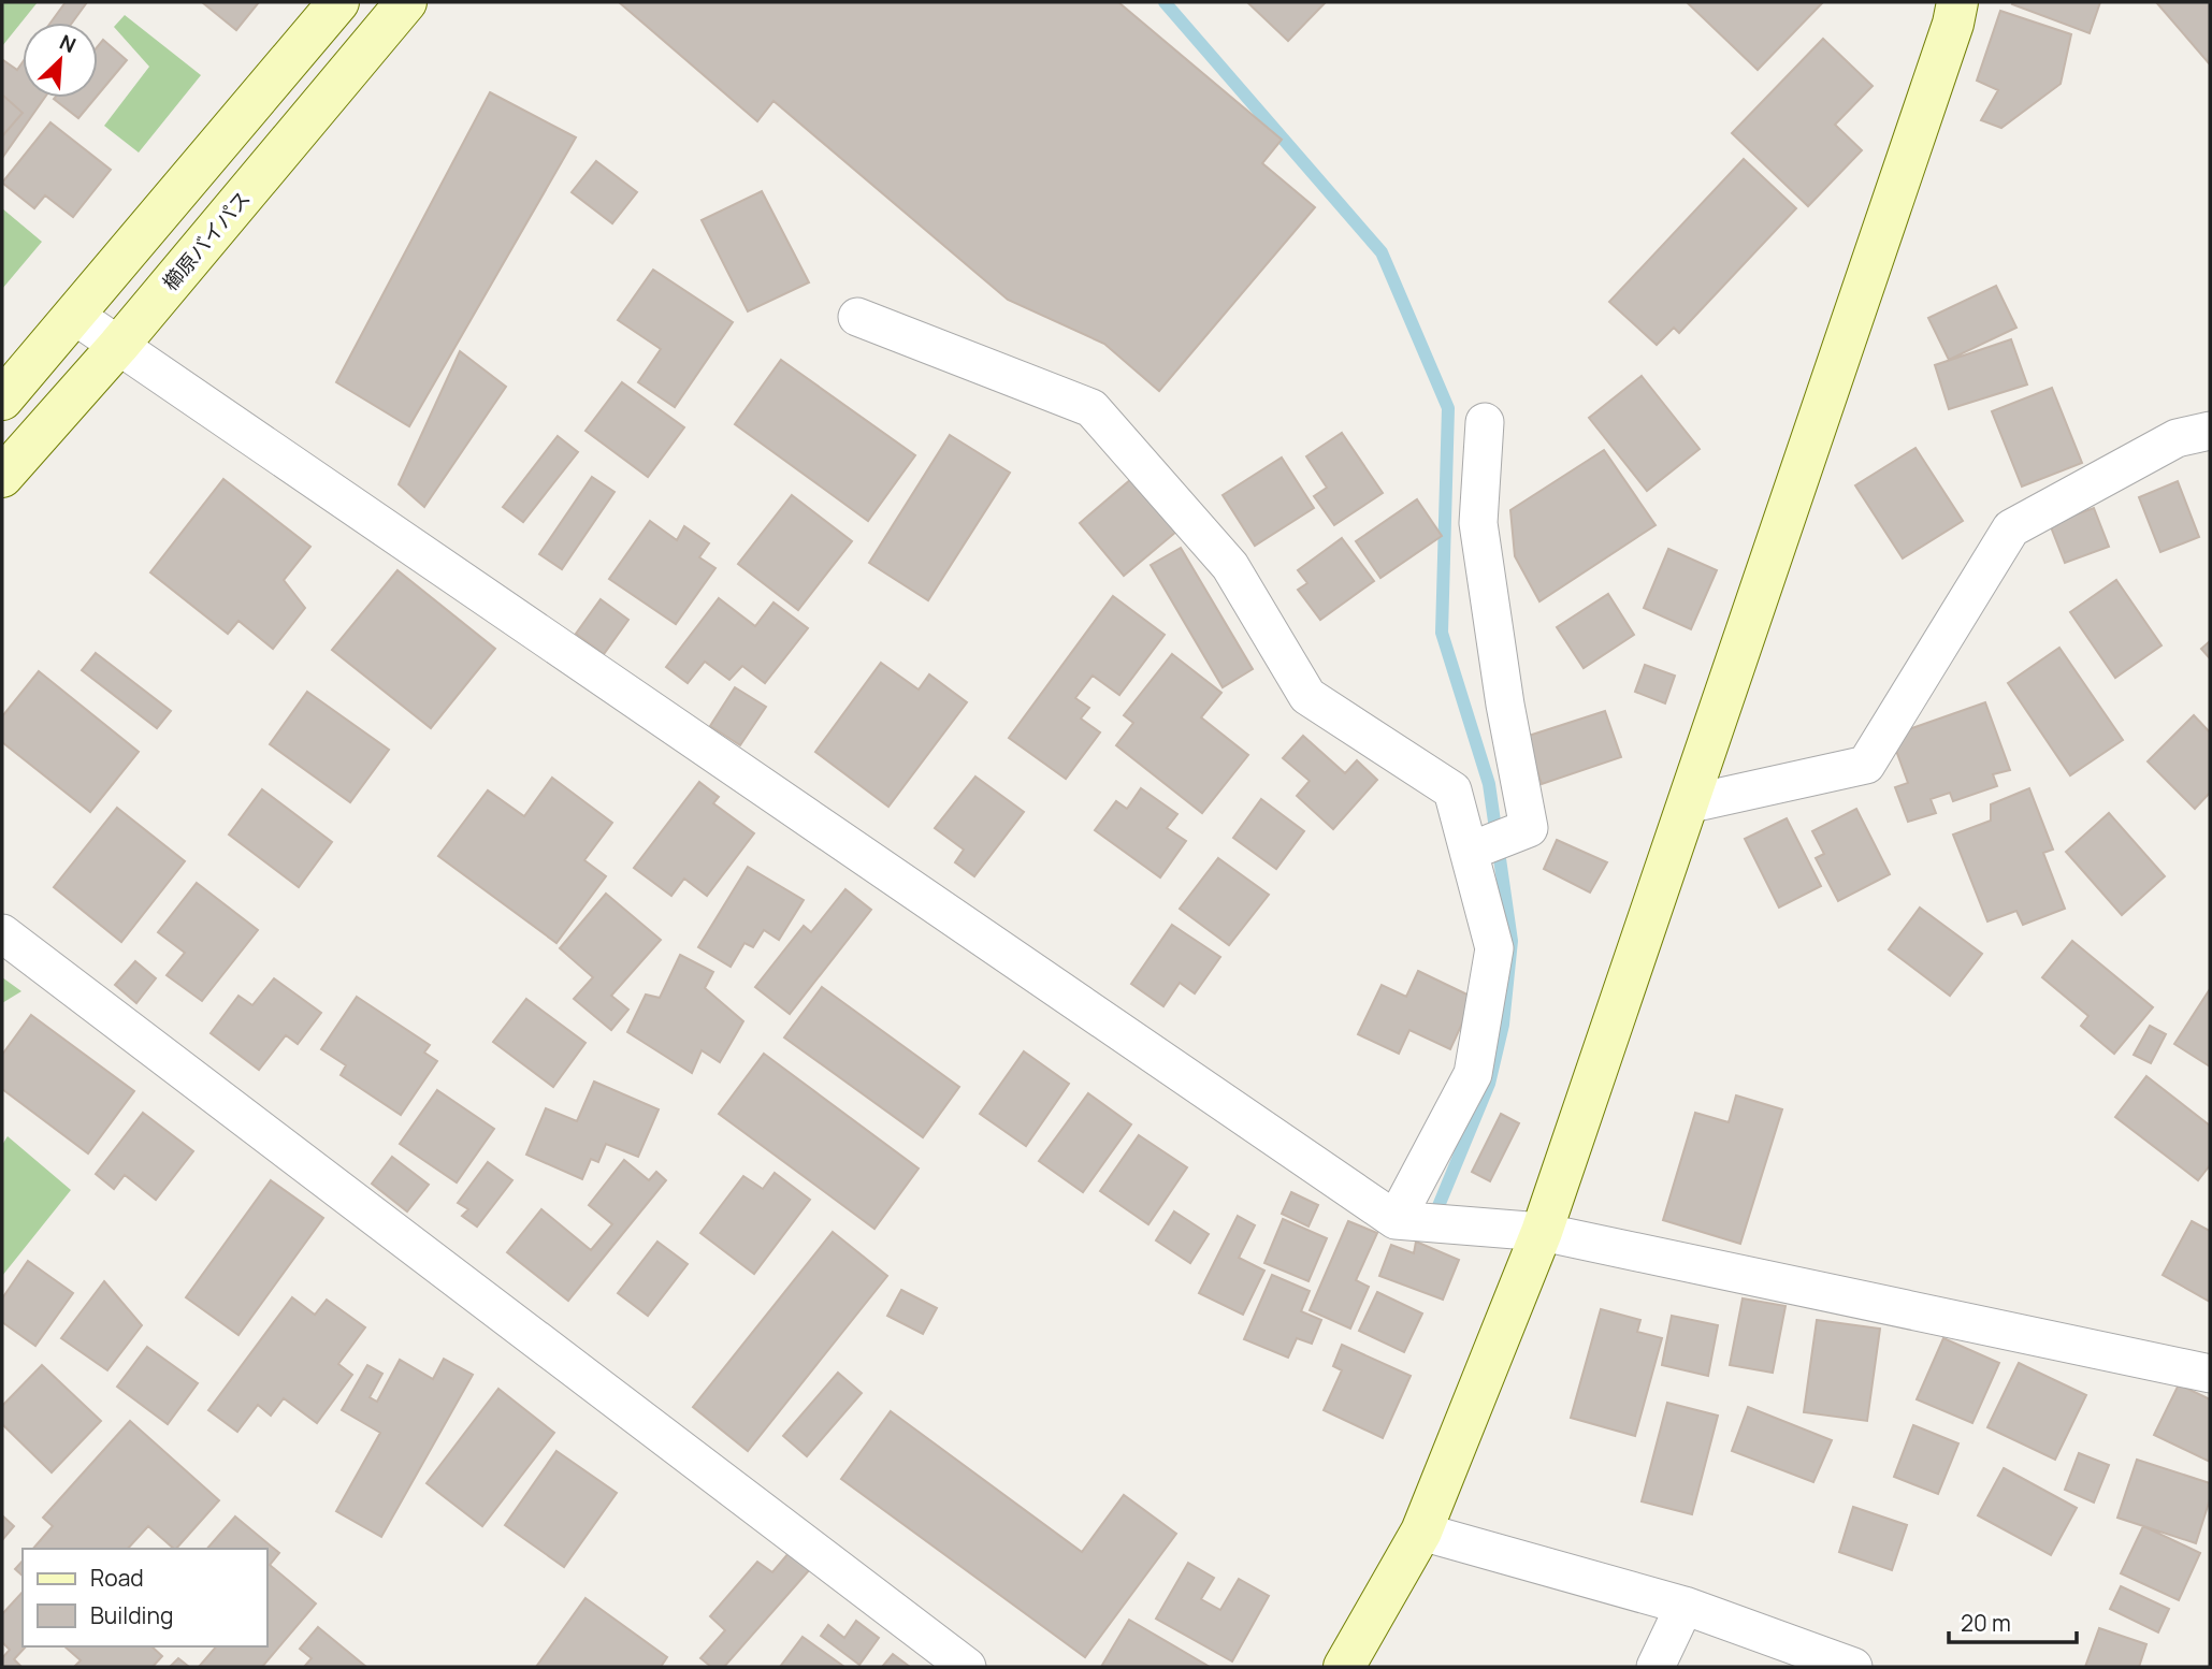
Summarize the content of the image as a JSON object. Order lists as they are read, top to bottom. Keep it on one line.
{"streets":{"street":["櫛原バイパス"]},"legend":["Road","Building"],"scale_bar":"20 m","north":"top right"}
